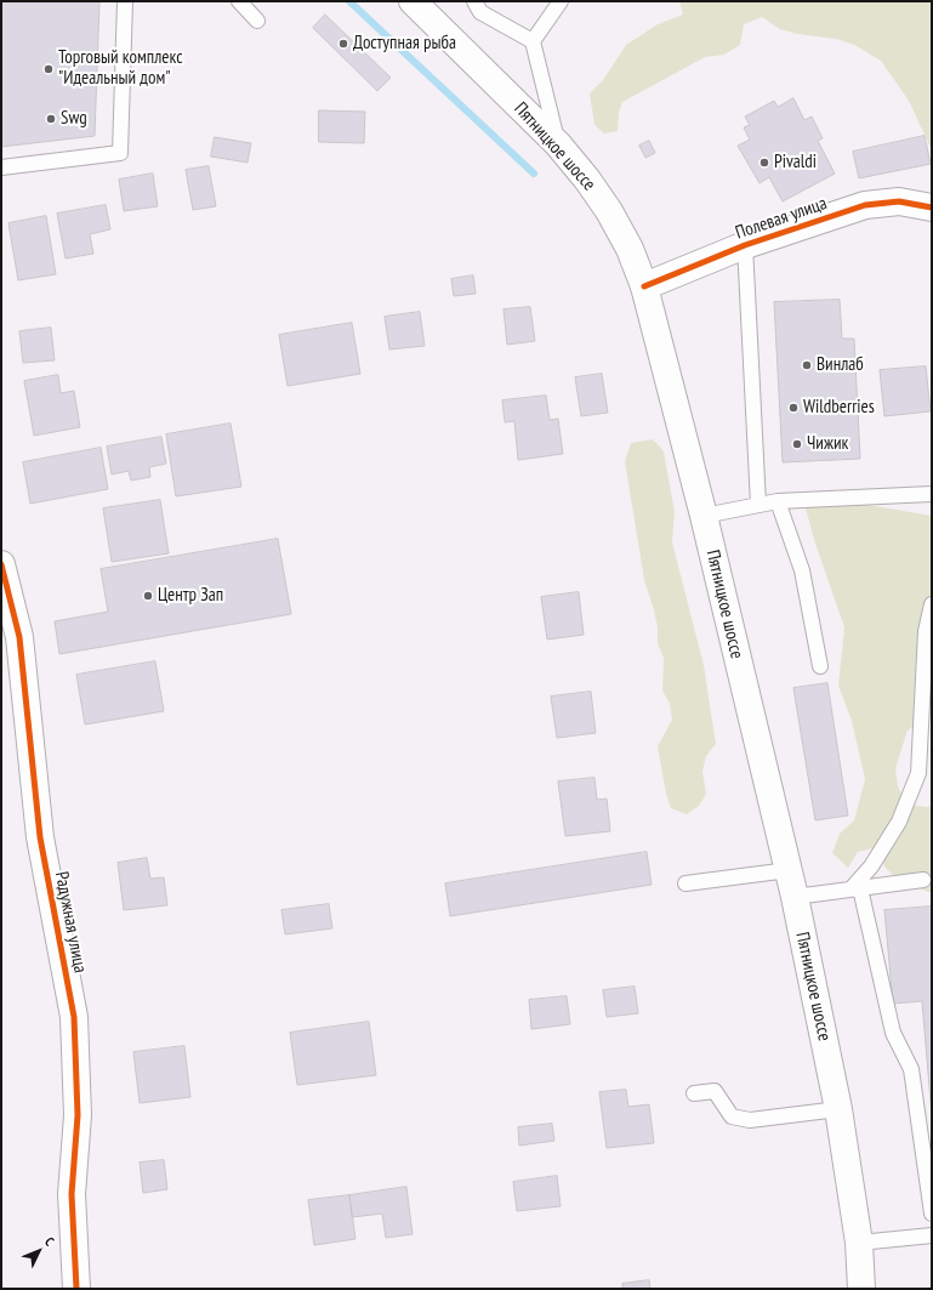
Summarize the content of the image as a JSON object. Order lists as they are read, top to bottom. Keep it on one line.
{"streets":{"main road":["Пятницкое шоссе","Полевая улица","Радужная улица"]},"crossings":[["Пятницкое шоссе","Полевая улица"]],"places":["Доступная рыба","Торговый комплекс \"Идеальный дом\"","Swg","Pivaldi","Винлаб","Wildberries","Чижик","Центр Зап"],"north":"top right"}
